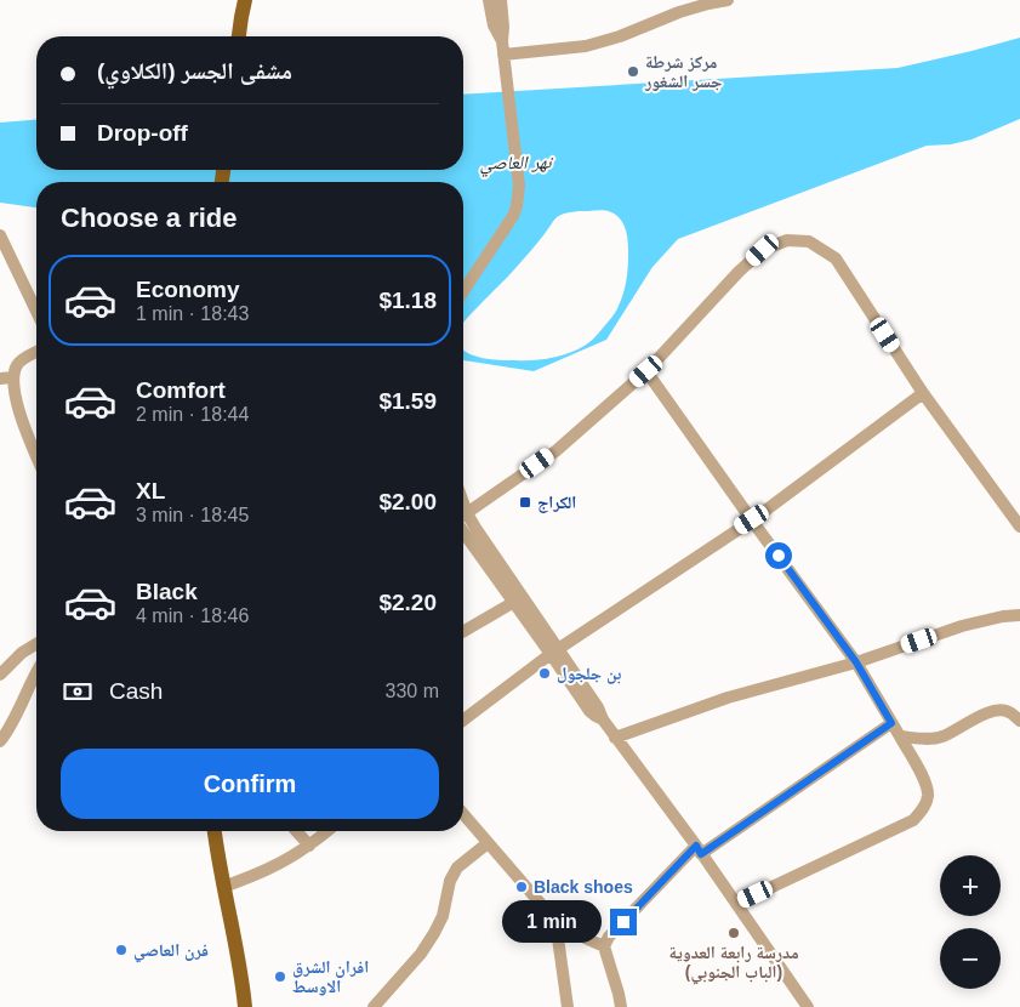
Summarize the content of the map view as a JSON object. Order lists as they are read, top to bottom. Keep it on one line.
{"water":["نهر العاصي"],"places":{"other":["مركز شرطة جسر الشغور","بن جلجول","Black shoes","مدرسة رابعة العدوية (الباب الجنوبي)","فرن العاصي","افران الشرق الاوسط"],"transit":["الكراج"]},"page":{"banner":["مشفى الجسر (الكلاوي)","Drop-off"],"heading":"Choose a ride","list":[{"name":"Economy","note":"1 min · 18:43","value":"$1.18"},{"name":"Comfort","note":"2 min · 18:44","value":"$1.59"},{"name":"XL","note":"3 min · 18:45","value":"$2.00"},{"name":"Black","note":"4 min · 18:46","value":"$2.20"}],"pay":["Cash","330 m"],"buttons":"Confirm","map_buttons":["+","−"],"bubble":"1 min"}}
